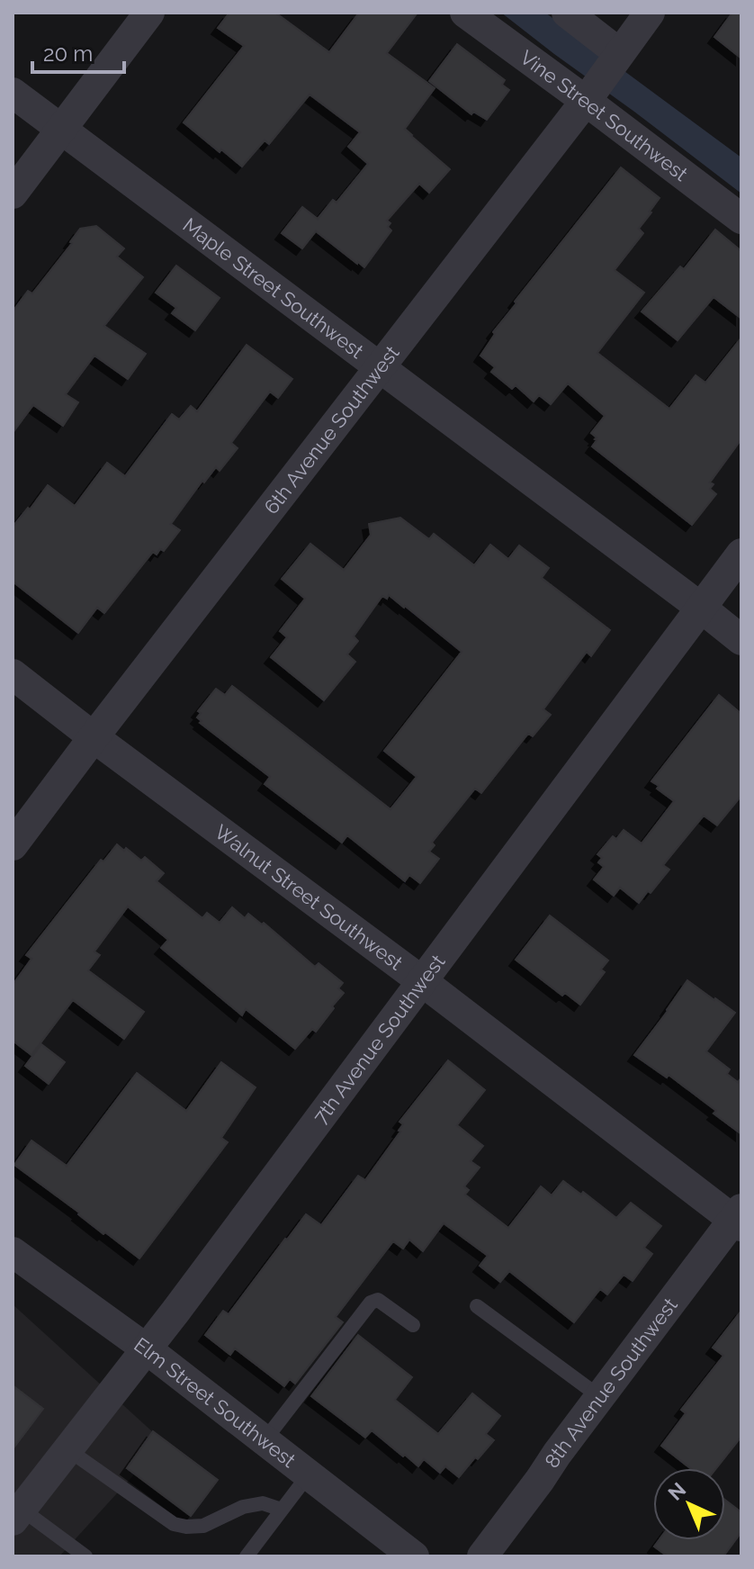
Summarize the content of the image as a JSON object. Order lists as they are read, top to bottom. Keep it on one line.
{"streets":{"street":["Vine Street Southwest","Maple Street Southwest","6th Avenue Southwest","Walnut Street Southwest","7th Avenue Southwest","8th Avenue Southwest","Elm Street Southwest"]},"crossings":[["Vine Street Southwest","6th Avenue Southwest"],["Maple Street Southwest","6th Avenue Southwest"],["Maple Street Southwest","7th Avenue Southwest"],["6th Avenue Southwest","Walnut Street Southwest"],["Walnut Street Southwest","7th Avenue Southwest"],["Walnut Street Southwest","8th Avenue Southwest"],["7th Avenue Southwest","Elm Street Southwest"]],"scale_bar":"20 m","north":"top left"}
